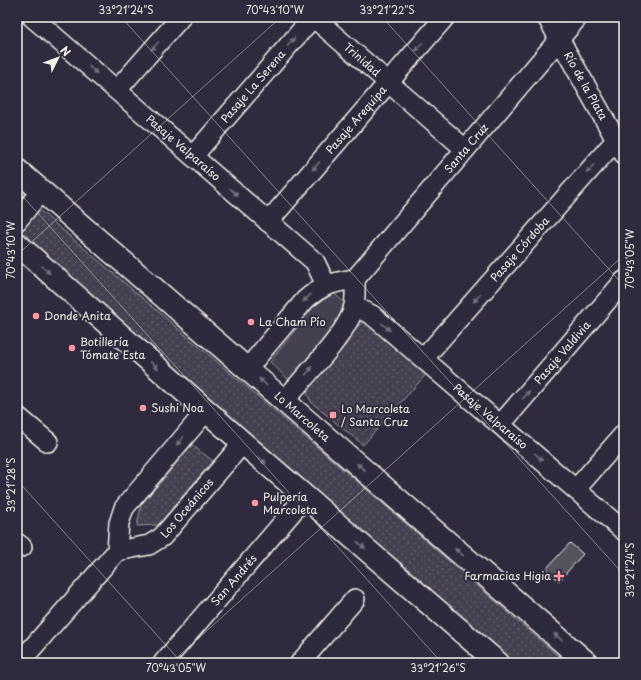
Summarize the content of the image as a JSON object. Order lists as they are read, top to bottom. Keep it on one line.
{"streets":{"main road":["Lo Marcoleta"],"street":["Trinidad","Pasaje La Serena","Río de la Plata","Pasaje Arequipa","Pasaje Valparaíso","Santa Cruz","Pasaje Córdoba","Pasaje Valdivia","Los Oceánicos","San Andrés"]},"crossings":[["Trinidad","Pasaje La Serena"],["Trinidad","Pasaje Arequipa"],["Trinidad","Santa Cruz"],["Pasaje La Serena","Pasaje Valparaíso"],["Río de la Plata","Santa Cruz"],["Río de la Plata","Pasaje Córdoba"],["Pasaje Arequipa","Pasaje Valparaíso"],["Pasaje Valparaíso","Pasaje Córdoba"],["Pasaje Valparaíso","Pasaje Valdivia"]],"one_way":["Pasaje Arequipa","Pasaje Valparaíso","Pasaje Córdoba"],"places":{"other":["Donde Anita","La Cham Pío","Botillería Tómate Esta","Sushi Noa","Pulpería Marcoleta"],"transit":["Lo Marcoleta / Santa Cruz"],"health":["Farmacias Higia"]},"north":"top right","coordinates":["33°21'24\"S","70°43'10\"W","33°21'22\"S","70°43'05\"W","33°21'28\"S","33°21'26\"S"]}
